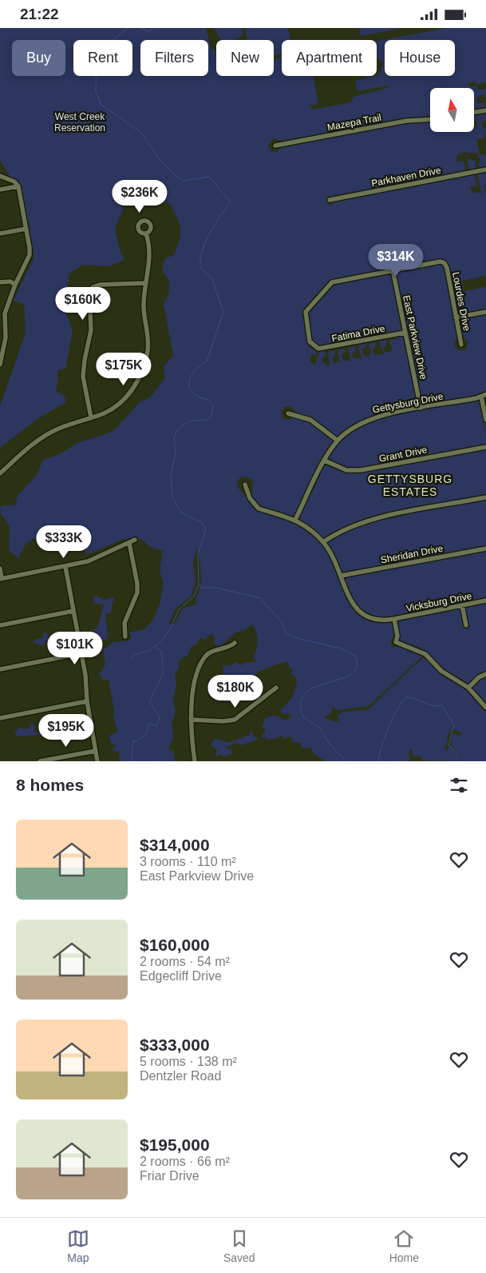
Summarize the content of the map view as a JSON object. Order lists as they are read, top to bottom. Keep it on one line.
{"streets":{"street":["Mazepa Trail","Parkhaven Drive","Lourdes Drive","Fatima Drive","East Parkview Drive","Gettysburg Drive","Grant Drive","Sheridan Drive","Vicksburg Drive"]},"crossings":[["Lourdes Drive","Fatima Drive"],["Lourdes Drive","East Parkview Drive"],["Fatima Drive","East Parkview Drive"],["East Parkview Drive","Gettysburg Drive"],["Gettysburg Drive","Grant Drive"],["Gettysburg Drive","Vicksburg Drive"],["Sheridan Drive","Vicksburg Drive"]],"districts":["GETTYSBURG ESTATES"],"parks":["West Creek Reservation"],"north":"top","page":{"status":"21:22","chip":["Buy","Rent","Filters","New","Apartment","House"],"price":["$236K","$314K","$160K","$175K","$333K","$101K","$180K","$195K"],"heading":"8 homes","list":[{"name":"$314,000","note":"3 rooms · 110 m² · East Parkview Drive"},{"name":"$160,000","note":"2 rooms · 54 m² · Edgecliff Drive"},{"name":"$333,000","note":"5 rooms · 138 m² · Dentzler Road"},{"name":"$195,000","note":"2 rooms · 66 m² · Friar Drive"}],"tabs":["Map","Saved","Home"]}}
